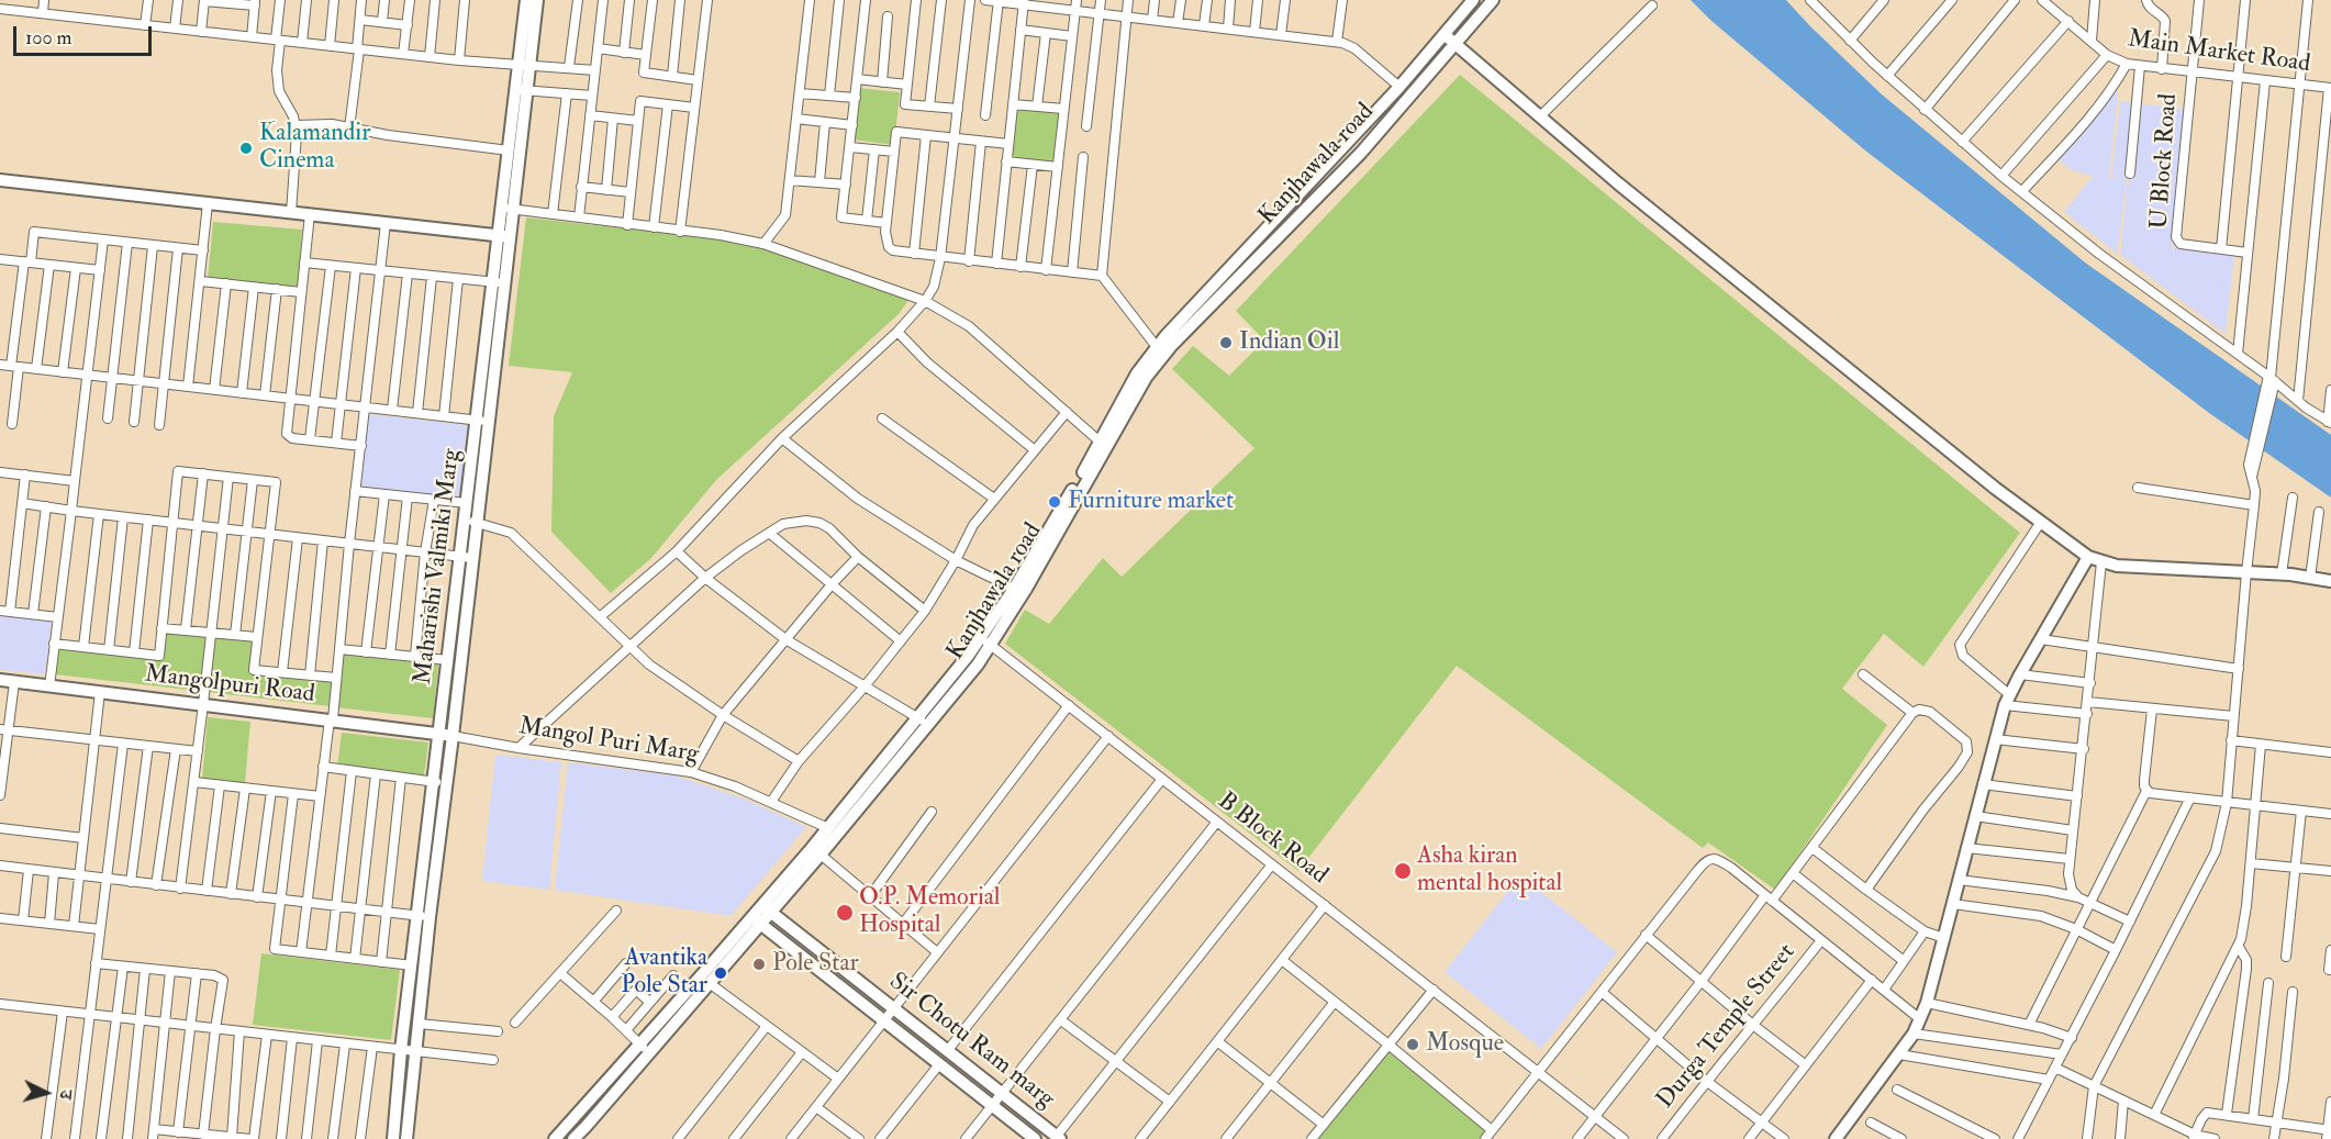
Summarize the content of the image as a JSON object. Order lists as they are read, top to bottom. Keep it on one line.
{"streets":{"street":["Main Market Road","U Block Road","Kanjhawala road","Maharishi Valmiki Marg","Mangolpuri Road","Mangol Puri Marg","B Block Road","Durga Temple Street","Sir Chotu Ram marg"]},"crossings":[["Main Market Road","U Block Road"],["Kanjhawala road","Mangol Puri Marg"],["Kanjhawala road","B Block Road"],["Kanjhawala road","Sir Chotu Ram marg"],["Maharishi Valmiki Marg","Mangolpuri Road"],["Maharishi Valmiki Marg","Mangol Puri Marg"],["Mangolpuri Road","Mangol Puri Marg"]],"places":["Kalamandir Cinema","Indian Oil","Furniture market","Asha kiran mental hospital","O.P. Memorial Hospital","Pole Star","Avantika Pole Star","Mosque"],"scale_bar":"100 m","north":"right"}
